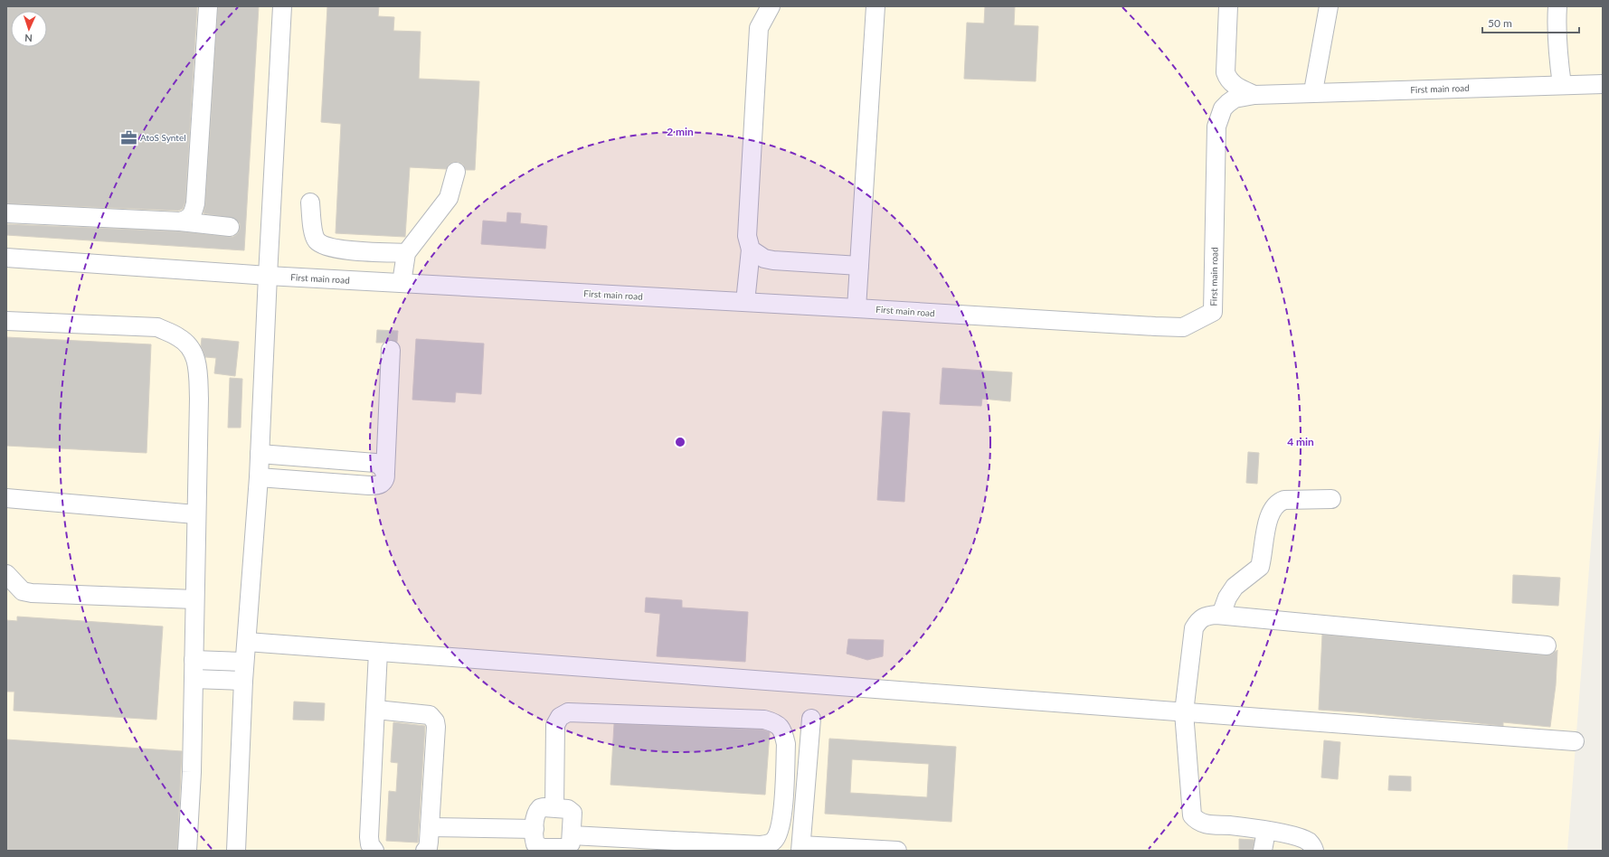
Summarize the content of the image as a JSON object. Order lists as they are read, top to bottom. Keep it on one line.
{"streets":{"street":["First main road"]},"places":{"office":["AtoS Syntel"]},"scale_bar":"50 m","north":"bottom","rings":["2 min","4 min"]}
